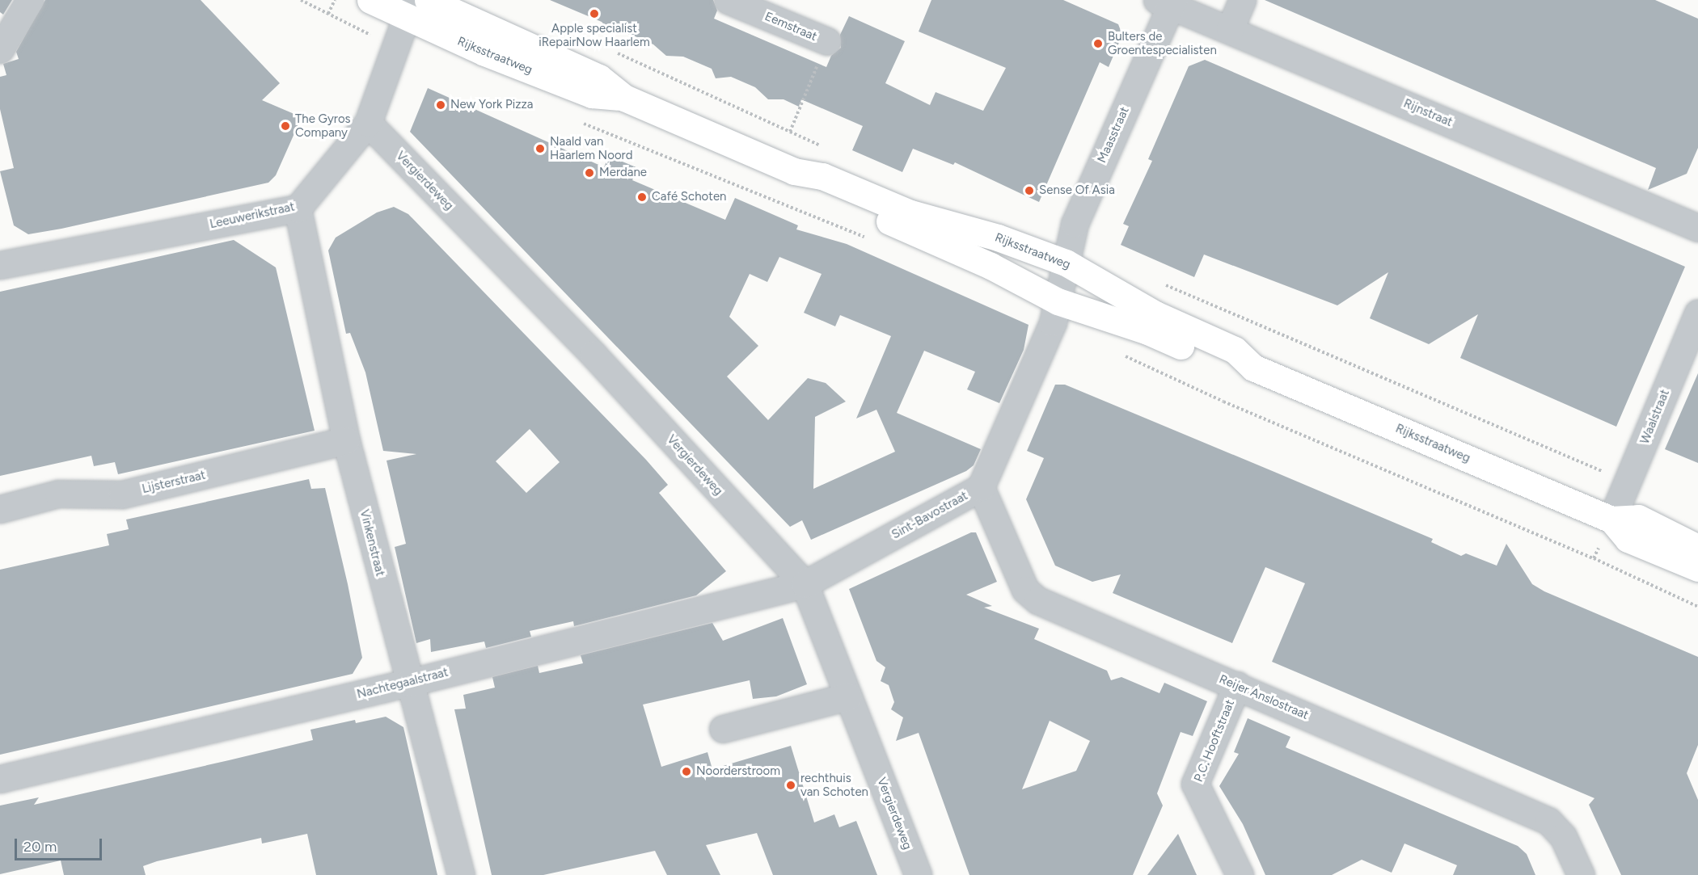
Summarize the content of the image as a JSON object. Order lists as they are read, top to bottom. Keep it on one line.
{"streets":{"main road":["Rijksstraatweg"],"street":["Eemstraat","Rijnstraat","Maasstraat","Vergierdeweg","Leeuwerikstraat","Waalstraat","Lijsterstraat","Sint-Bavostraat","Vinkenstraat","Nachtegaalstraat","Reijer Anslostraat","P.C. Hooftstraat"]},"crossings":[["Rijksstraatweg","Maasstraat"],["Rijksstraatweg","Leeuwerikstraat"],["Rijksstraatweg","Waalstraat"],["Rijksstraatweg","Sint-Bavostraat"],["Rijnstraat","Maasstraat"],["Maasstraat","Sint-Bavostraat"],["Vergierdeweg","Leeuwerikstraat"],["Vergierdeweg","Sint-Bavostraat"],["Vergierdeweg","Nachtegaalstraat"],["Leeuwerikstraat","Vinkenstraat"],["Lijsterstraat","Vinkenstraat"],["Sint-Bavostraat","Nachtegaalstraat"],["Sint-Bavostraat","Reijer Anslostraat"],["Vinkenstraat","Nachtegaalstraat"],["Reijer Anslostraat","P.C. Hooftstraat"]],"places":["Apple specialist iRepairNow Haarlem","Bulters de Groentespecialisten","New York Pizza","The Gyros Company","Naald van Haarlem Noord","Merdane","Sense Of Asia","Café Schoten","Noorderstroom","rechthuis van Schoten"],"scale_bar":"20 m"}
